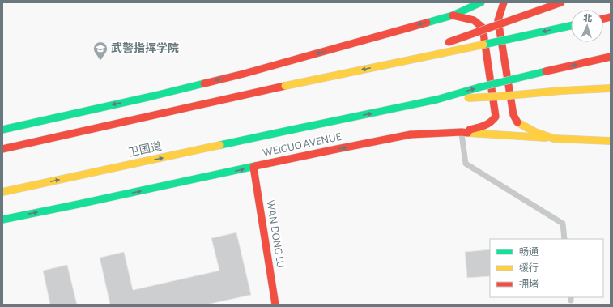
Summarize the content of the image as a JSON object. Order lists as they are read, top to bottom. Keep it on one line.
{"streets":{"main road":["WEIGUO AVENUE","卫国道","WAN DONG LU"]},"crossings":[["WEIGUO AVENUE","卫国道"],["WEIGUO AVENUE","WAN DONG LU"]],"places":{"school or university":["武警指挥学院"]},"legend":["畅通","缓行","拥堵"],"north":"top"}
